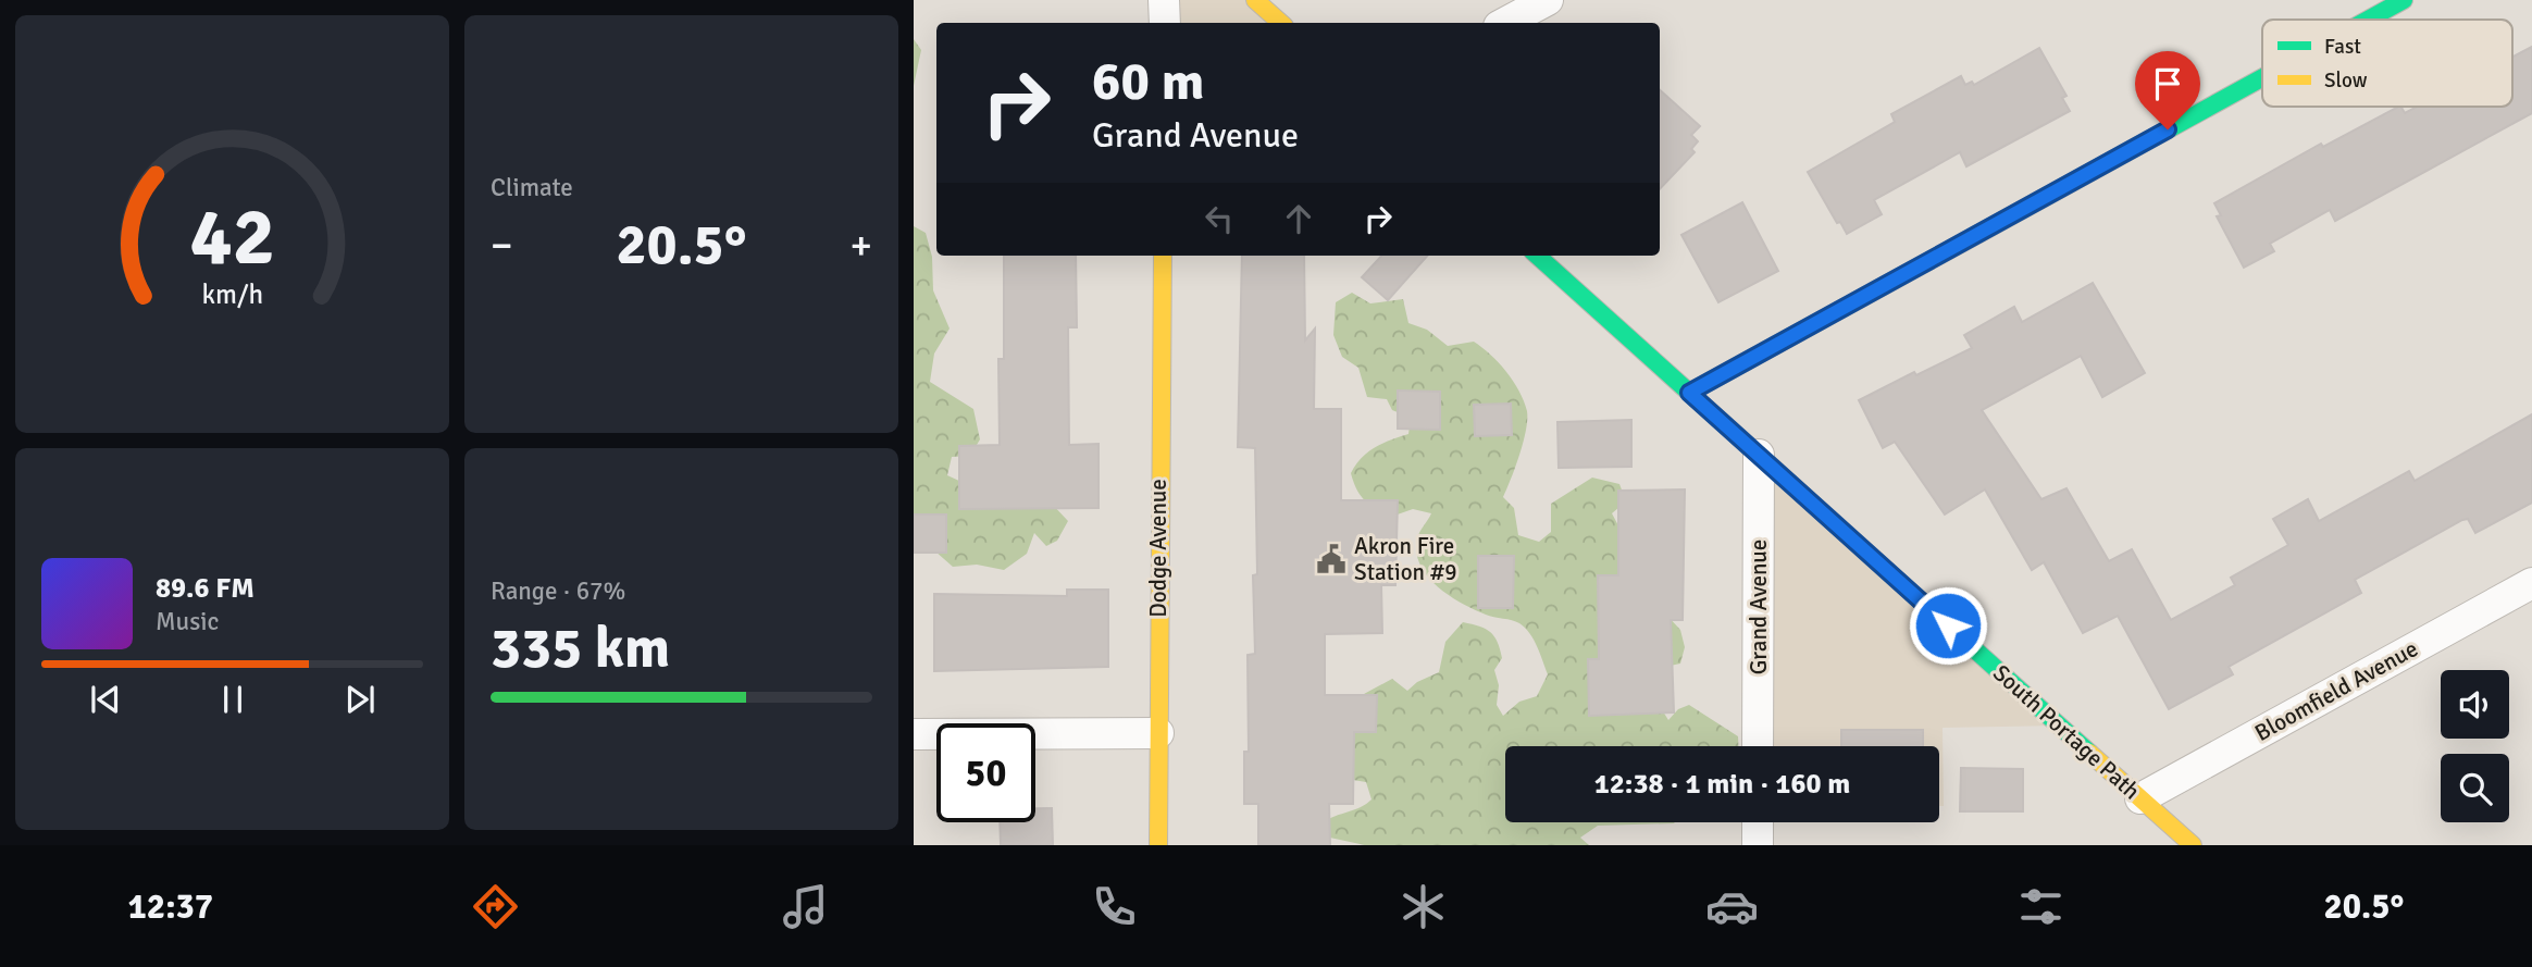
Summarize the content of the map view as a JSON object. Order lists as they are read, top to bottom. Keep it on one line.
{"streets":{"street":["Dodge Avenue","Grand Avenue","Bloomfield Avenue","South Portage Path"]},"crossings":[["Grand Avenue","South Portage Path"],["Bloomfield Avenue","South Portage Path"]],"places":{"public building":["Akron Fire Station #9"]},"legend":["Fast","Slow"],"page":{"tile":["Climate",["Range · 67%","335 km"]],"turn":["60 m","Grand Avenue"],"heat":["−","20.5°","+"],"song":["89.6 FM","Music"],"limit":"50","trip":"12:38 · 1 min · 160 m","tabs":["12:37","20.5°"],"gauge":["42","km/h"]}}
